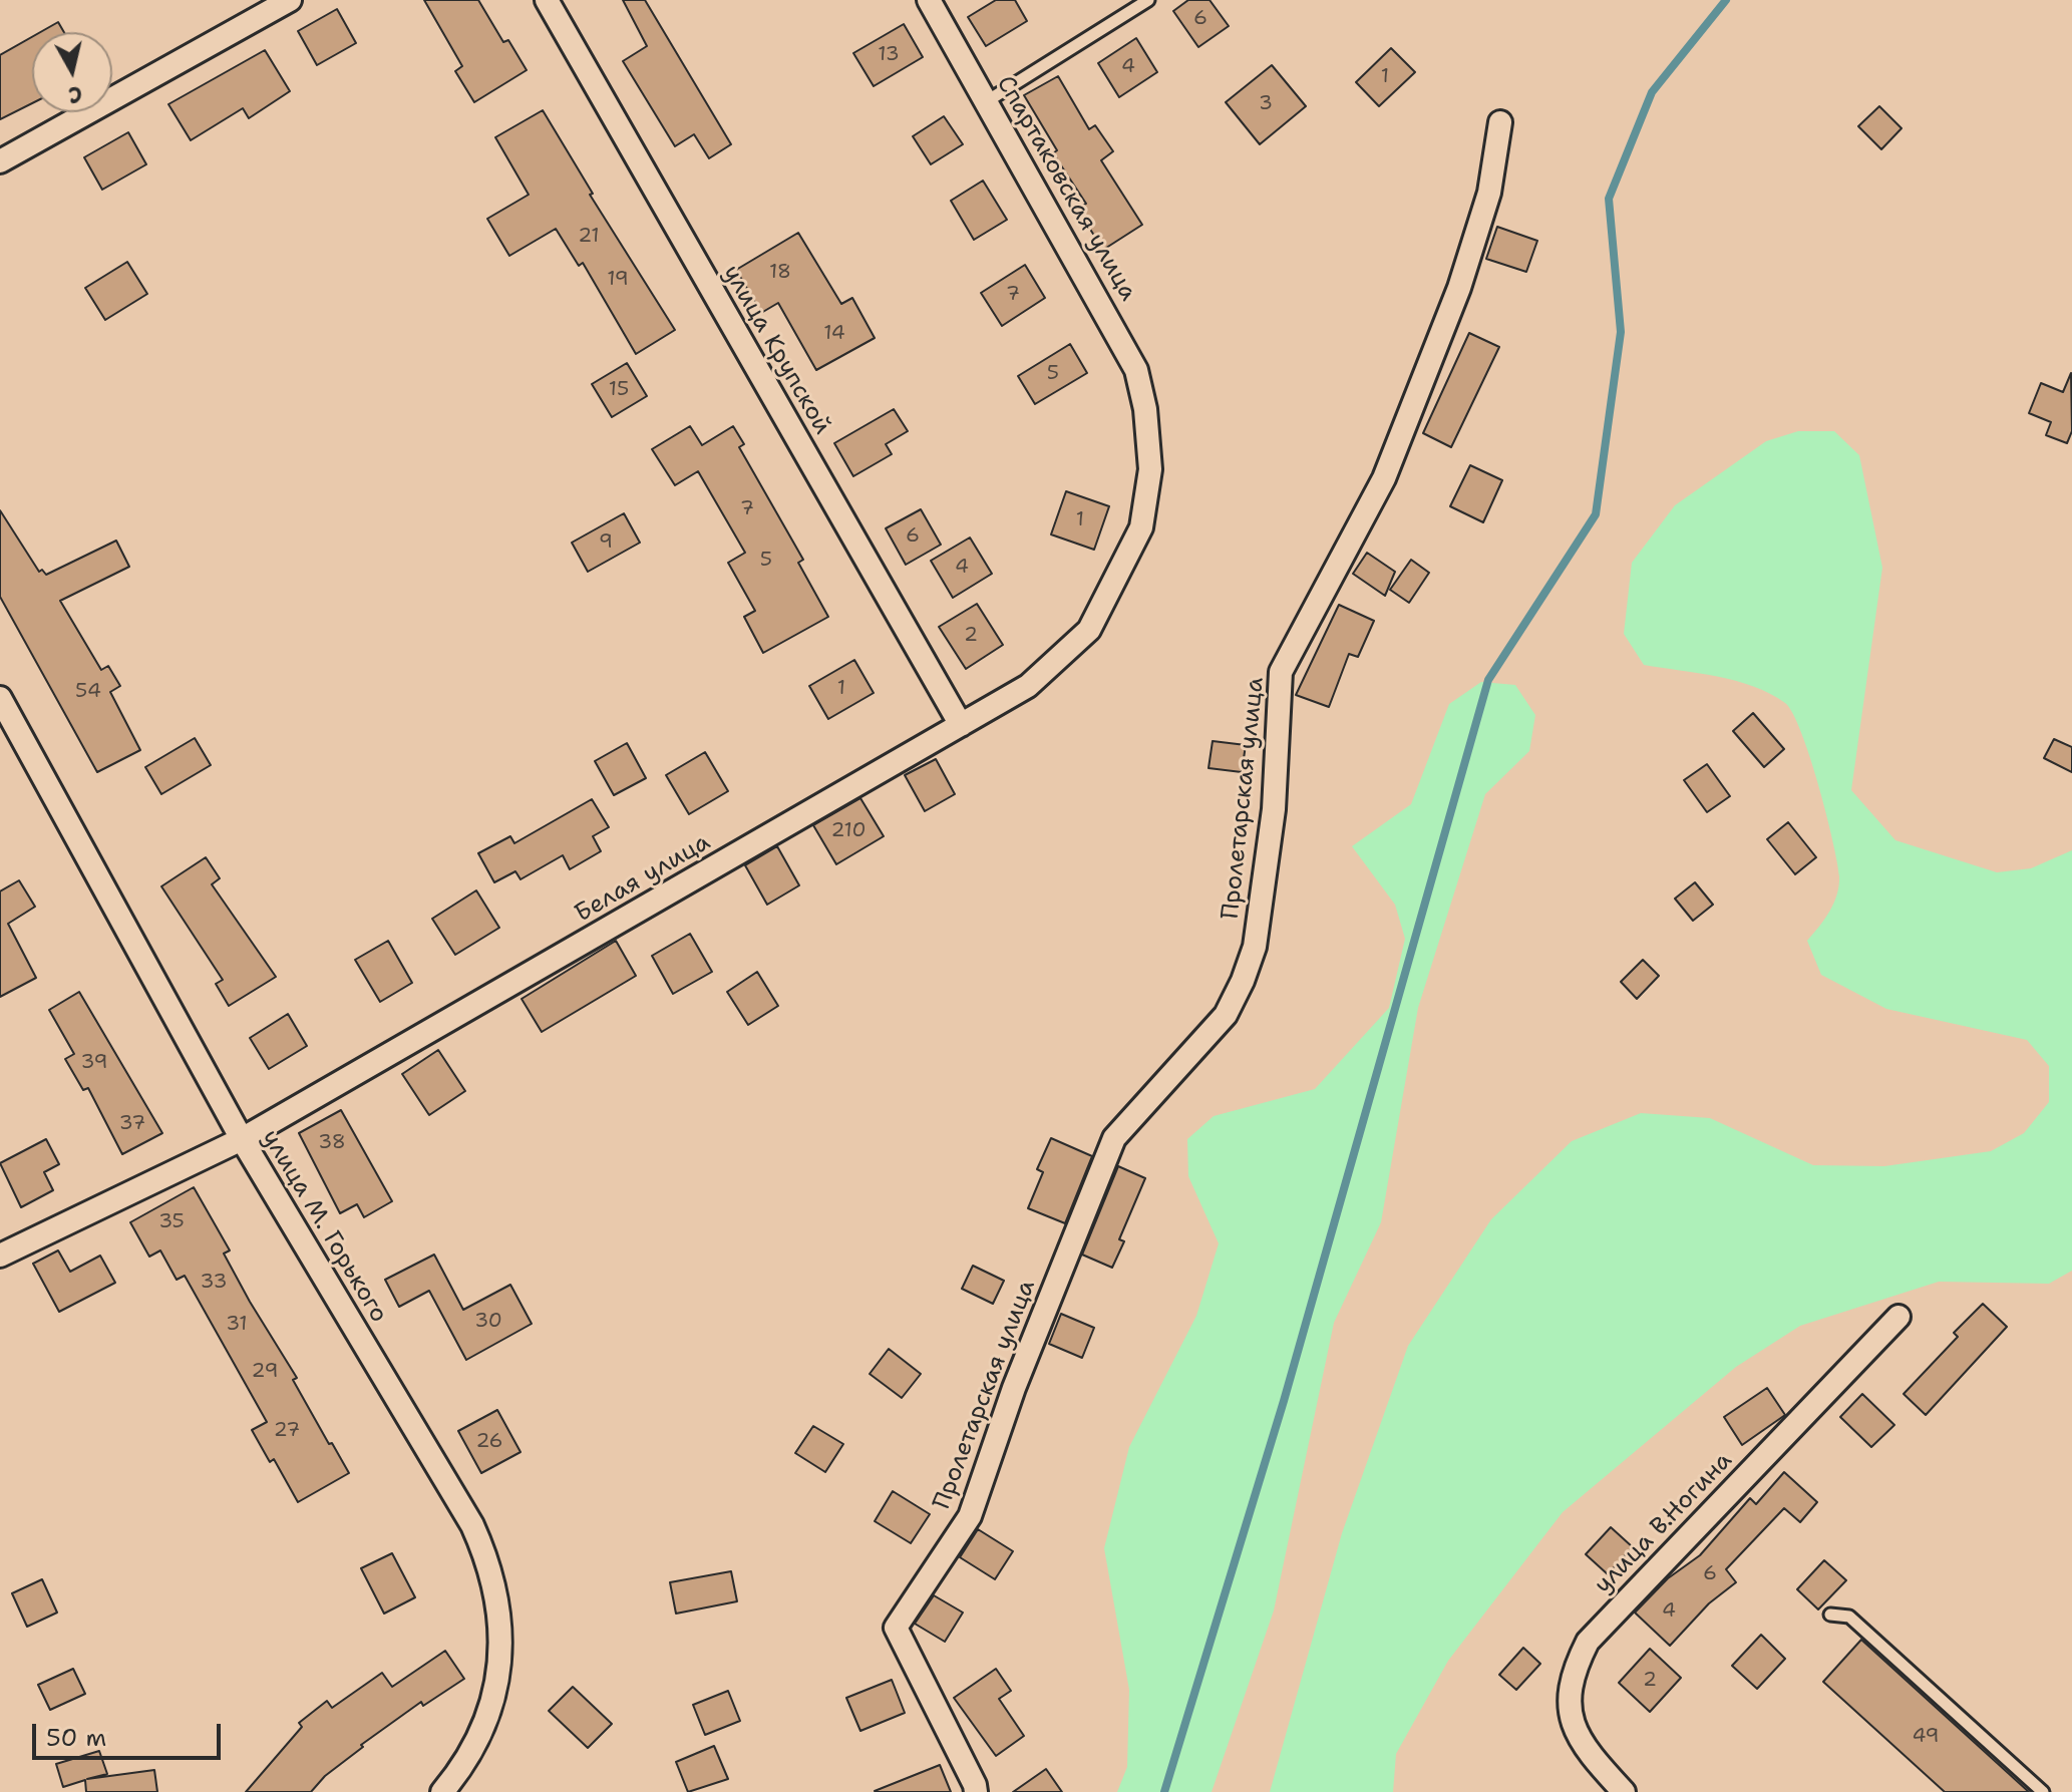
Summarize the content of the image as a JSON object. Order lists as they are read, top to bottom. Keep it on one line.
{"streets":{"street":["Спартаковская улица","улица Крупской","Пролетарская улица","Белая улица","улица М. Горького","улица В.Ногина"]},"crossings":[["Спартаковская улица","Белая улица"],["улица Крупской","Белая улица"],["Белая улица","улица М. Горького"]],"house_numbers":["6","13","4","1","3","21","18","19","7","14","5","15","7","1","6","9","5","4","2","1","54","210","39","37","38","35","33","30","31","29","27","26","6","4","2","49"],"scale_bar":"50 m","north":"bottom"}
